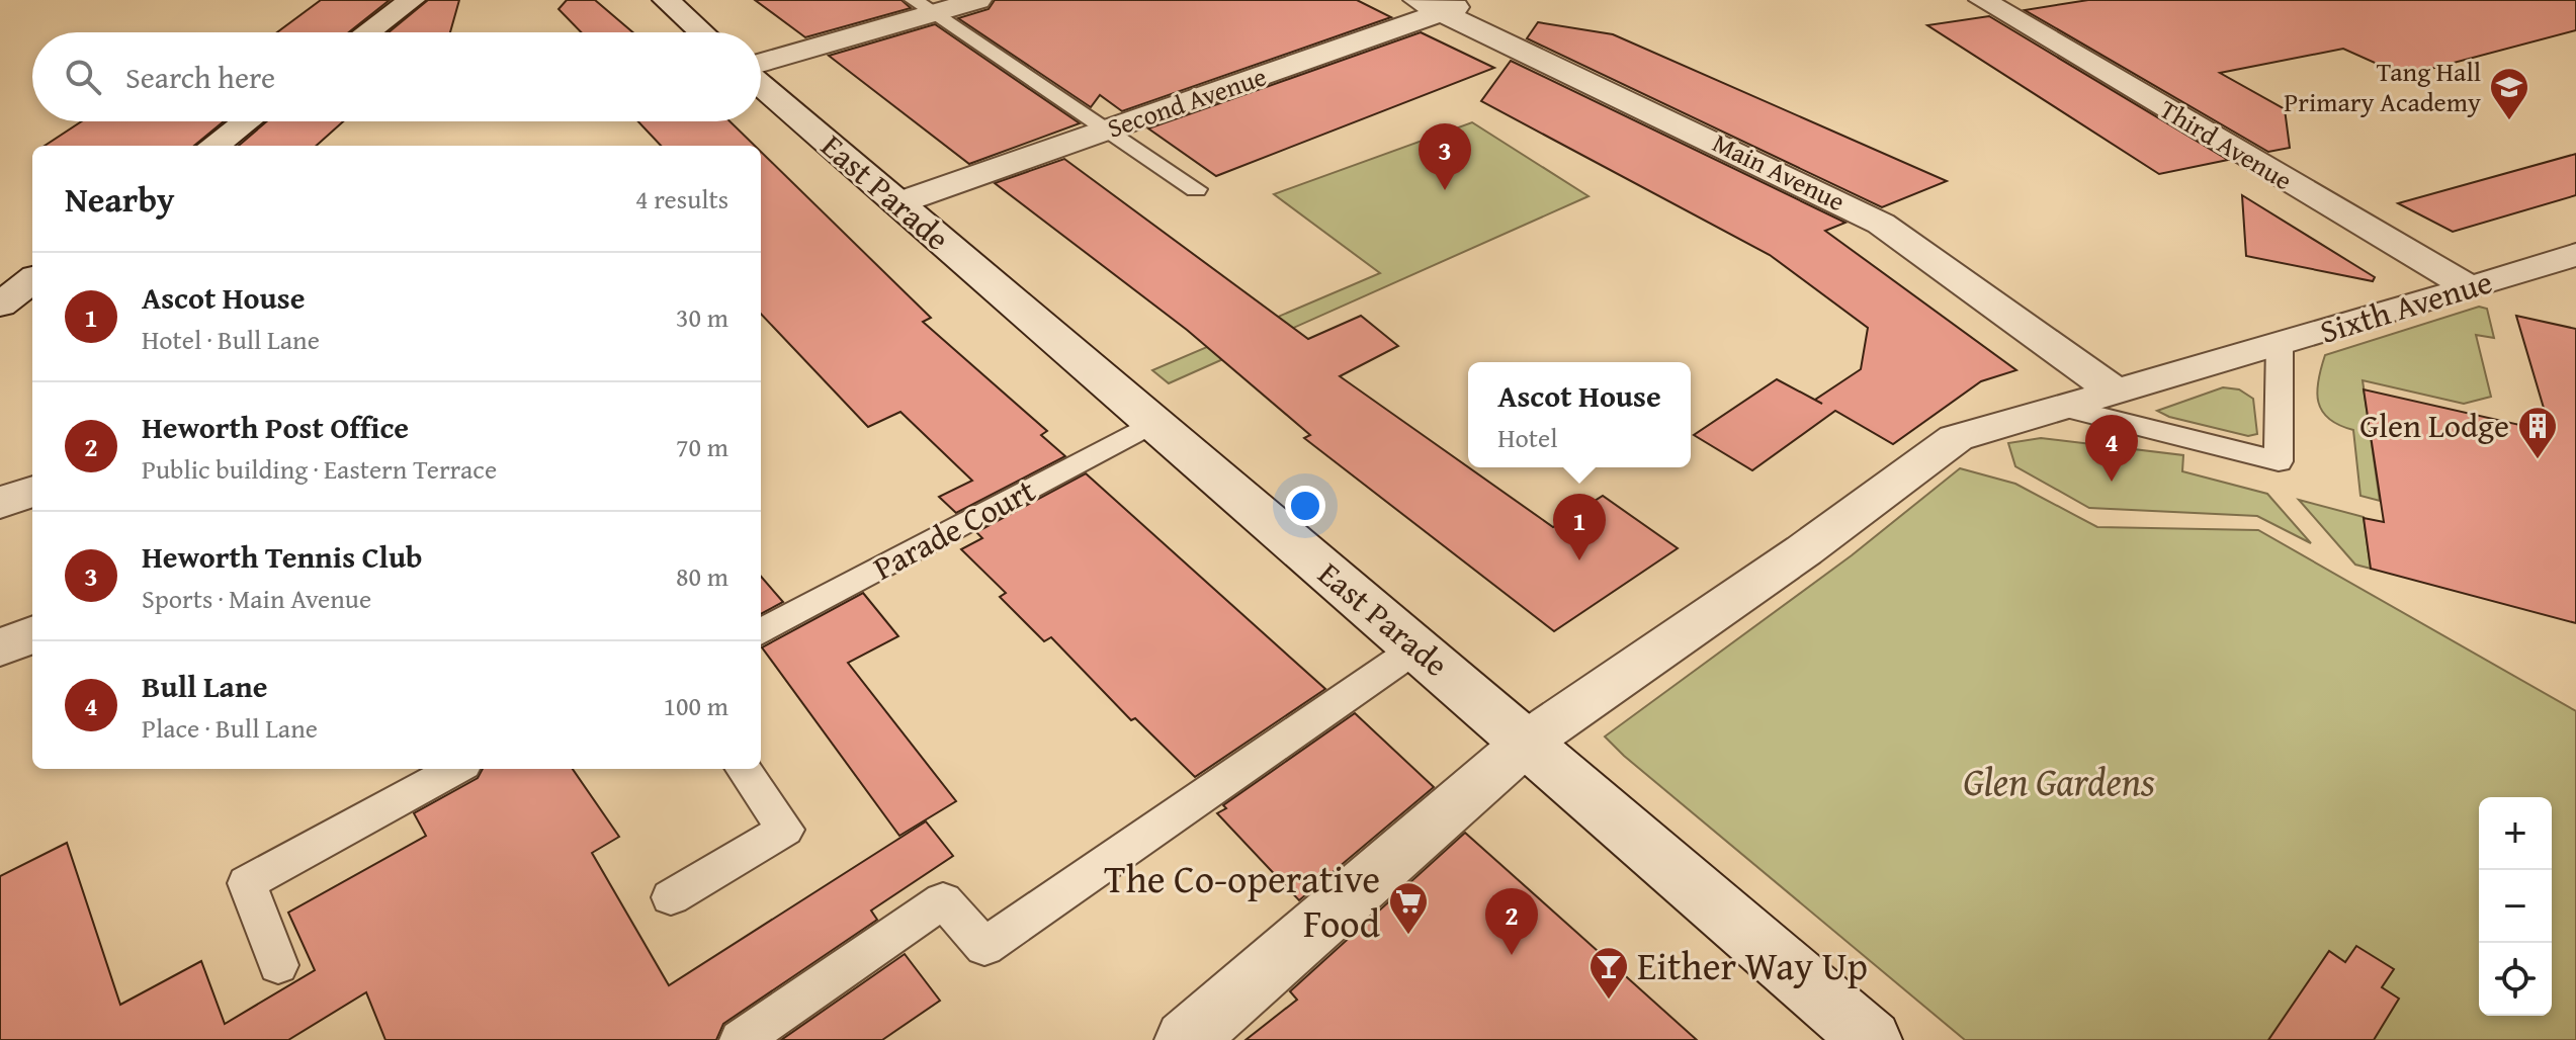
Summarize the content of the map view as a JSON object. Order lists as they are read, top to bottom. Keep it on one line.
{"streets":{"street":["Second Avenue","Third Avenue","Main Avenue","East Parade","Sixth Avenue"],"lane":["Parade Court"]},"crossings":[["Second Avenue","Main Avenue"],["Second Avenue","East Parade"],["Third Avenue","Sixth Avenue"],["Main Avenue","Sixth Avenue"],["East Parade","Sixth Avenue"],["East Parade","Parade Court"]],"parks":["Glen Gardens"],"places":{"school or university":["Tang Hall Primary Academy"],"building":["Glen Lodge"],"supermarket":["The Co-operative Food"],"bar":["Either Way Up"]},"page":{"search":"Search here","pins":["3","4","1","2"],"heading":["Nearby","4 results"],"list":[{"mark":"1","name":"Ascot House","note":"Hotel · Bull Lane","value":"30 m"},{"mark":"2","name":"Heworth Post Office","note":"Public building · Eastern Terrace","value":"70 m"},{"mark":"3","name":"Heworth Tennis Club","note":"Sports · Main Avenue","value":"80 m"},{"mark":"4","name":"Bull Lane","note":"Place · Bull Lane","value":"100 m"}],"popup":["Ascot House","Hotel"],"map_buttons":["+","−"]}}
